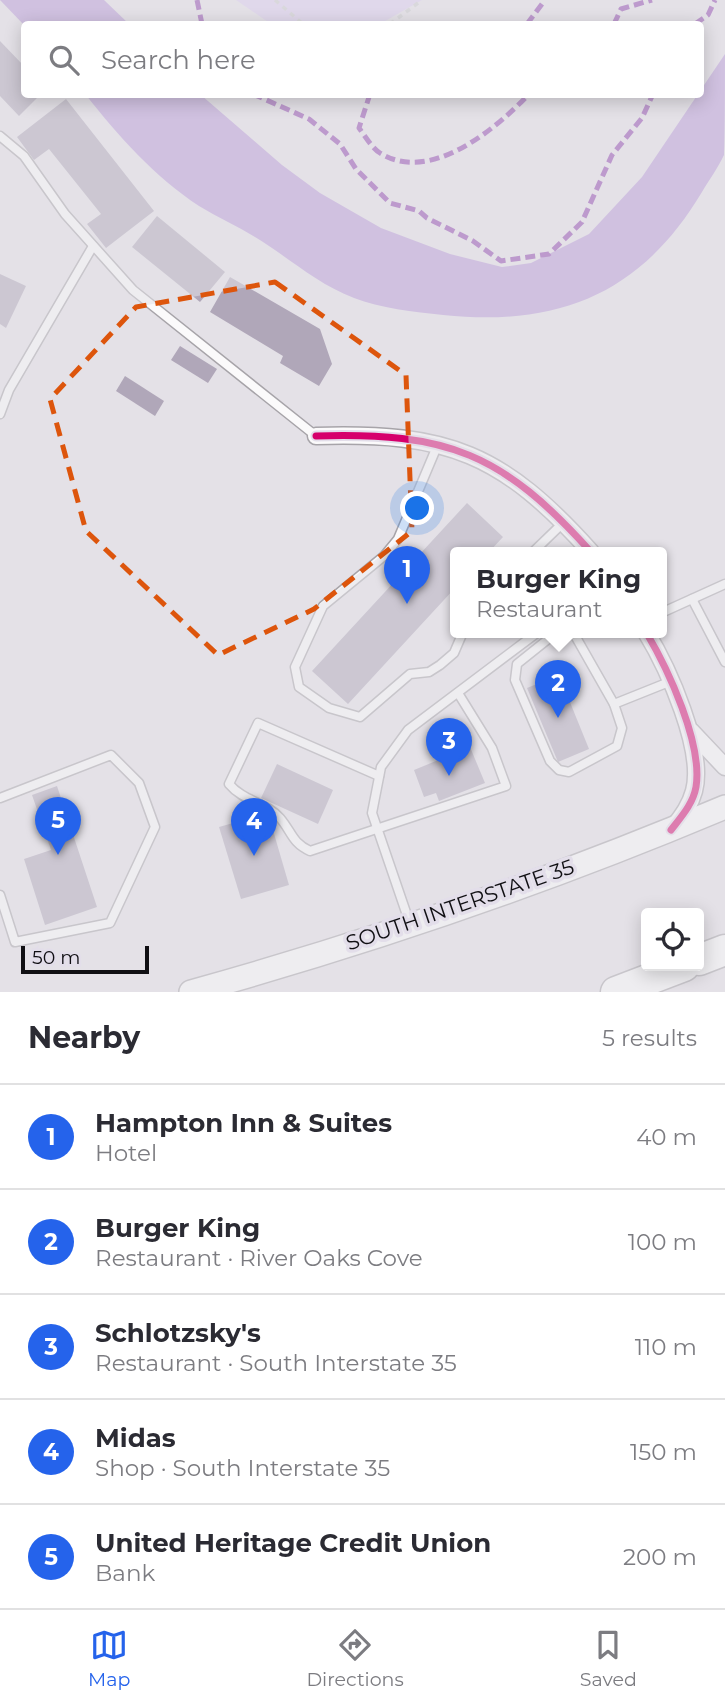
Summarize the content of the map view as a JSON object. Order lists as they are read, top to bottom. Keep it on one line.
{"streets":{"main road":["SOUTH INTERSTATE 35"]},"scale_bar":"50 m","page":{"search":"Search here","pins":["1","2","3","5","4"],"popup":["Burger King","Restaurant"],"scale":"50 m","heading":["Nearby","5 results"],"list":[{"mark":"1","name":"Hampton Inn & Suites","note":"Hotel","value":"40 m"},{"mark":"2","name":"Burger King","note":"Restaurant · River Oaks Cove","value":"100 m"},{"mark":"3","name":"Schlotzsky's","note":"Restaurant · South Interstate 35","value":"110 m"},{"mark":"4","name":"Midas","note":"Shop · South Interstate 35","value":"150 m"},{"mark":"5","name":"United Heritage Credit Union","note":"Bank","value":"200 m"}],"nav":["Map","Directions","Saved"]}}
